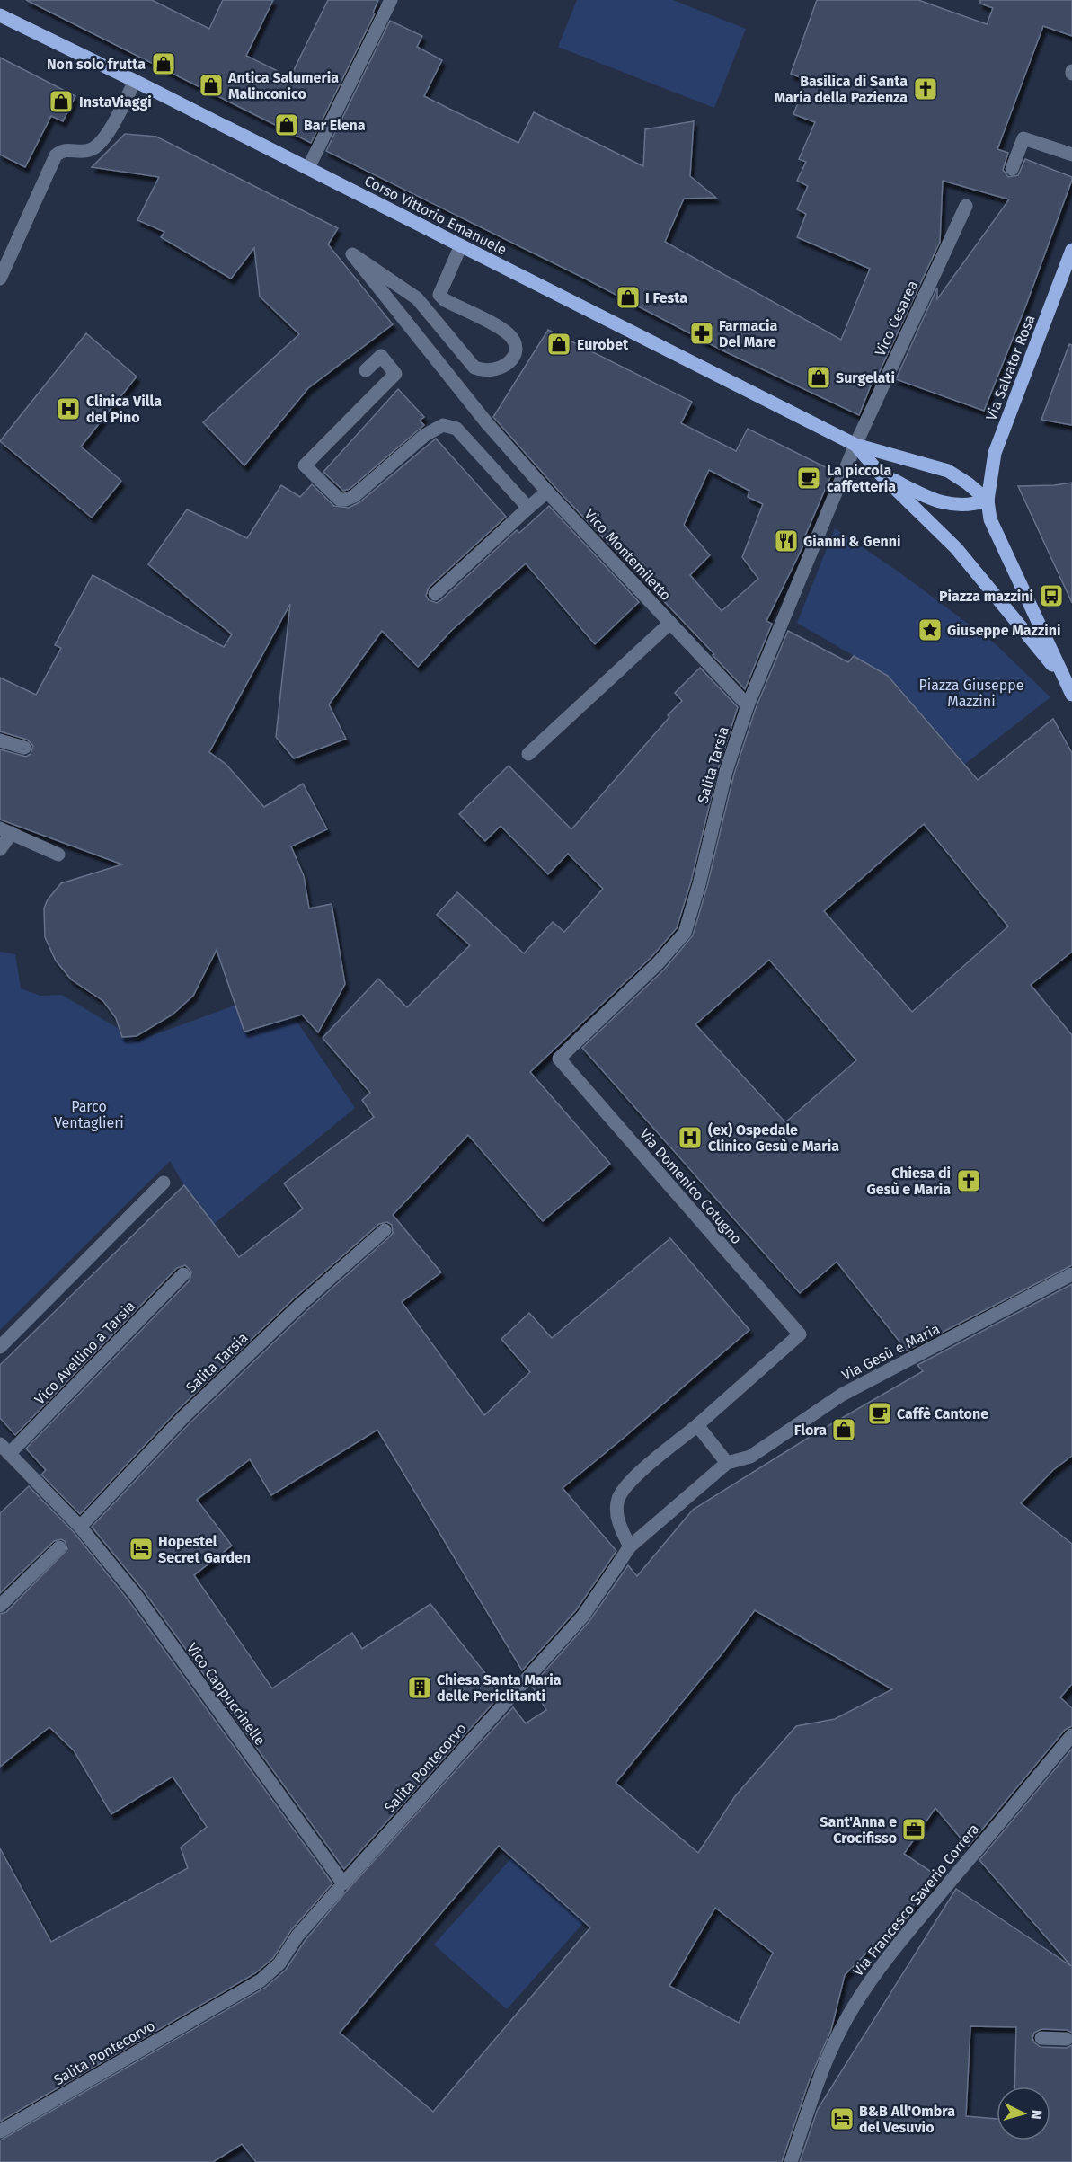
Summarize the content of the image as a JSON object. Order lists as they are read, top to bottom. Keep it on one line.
{"streets":{"main road":["Corso Vittorio Emanuele","Via Salvator Rosa"],"street":["Vico Cesarea","Vico Montemiletto","Salita Tarsia","Via Domenico Cotugno","Via Gesù e Maria","Vico Avellino a Tarsia","Vico Cappuccinelle","Salita Pontecorvo","Via Francesco Saverio Correra"]},"crossings":[["Corso Vittorio Emanuele","Vico Cesarea"],["Corso Vittorio Emanuele","Vico Montemiletto"],["Corso Vittorio Emanuele","Salita Tarsia"],["Vico Cesarea","Salita Tarsia"],["Vico Montemiletto","Salita Tarsia"],["Salita Tarsia","Via Domenico Cotugno"],["Salita Tarsia","Vico Cappuccinelle"],["Via Gesù e Maria","Salita Pontecorvo"],["Vico Avellino a Tarsia","Vico Cappuccinelle"],["Vico Cappuccinelle","Salita Pontecorvo"]],"parks":["Piazza Giuseppe Mazzini","Parco Ventaglieri"],"places":{"shop":["Non solo frutta","Antica Salumeria Malinconico","InstaViaggi","Bar Elena","I Festa","Eurobet","Surgelati","Flora"],"church":["Basilica di Santa Maria della Pazienza","Chiesa di Gesù e Maria"],"pharmacy":["Farmacia Del Mare"],"hospital":["Clinica Villa del Pino","(ex) Ospedale Clinico Gesù e Maria"],"cafe":["La piccola caffetteria","Caffè Cantone"],"restaurant":["Gianni & Genni"],"bus stop":["Piazza mazzini"],"place":["Giuseppe Mazzini"],"hotel":["Hopestel Secret Garden","B&B All'Ombra del Vesuvio"],"building":["Chiesa Santa Maria delle Periclitanti"],"office":["Sant'Anna e Crocifisso"]},"north":"right"}
